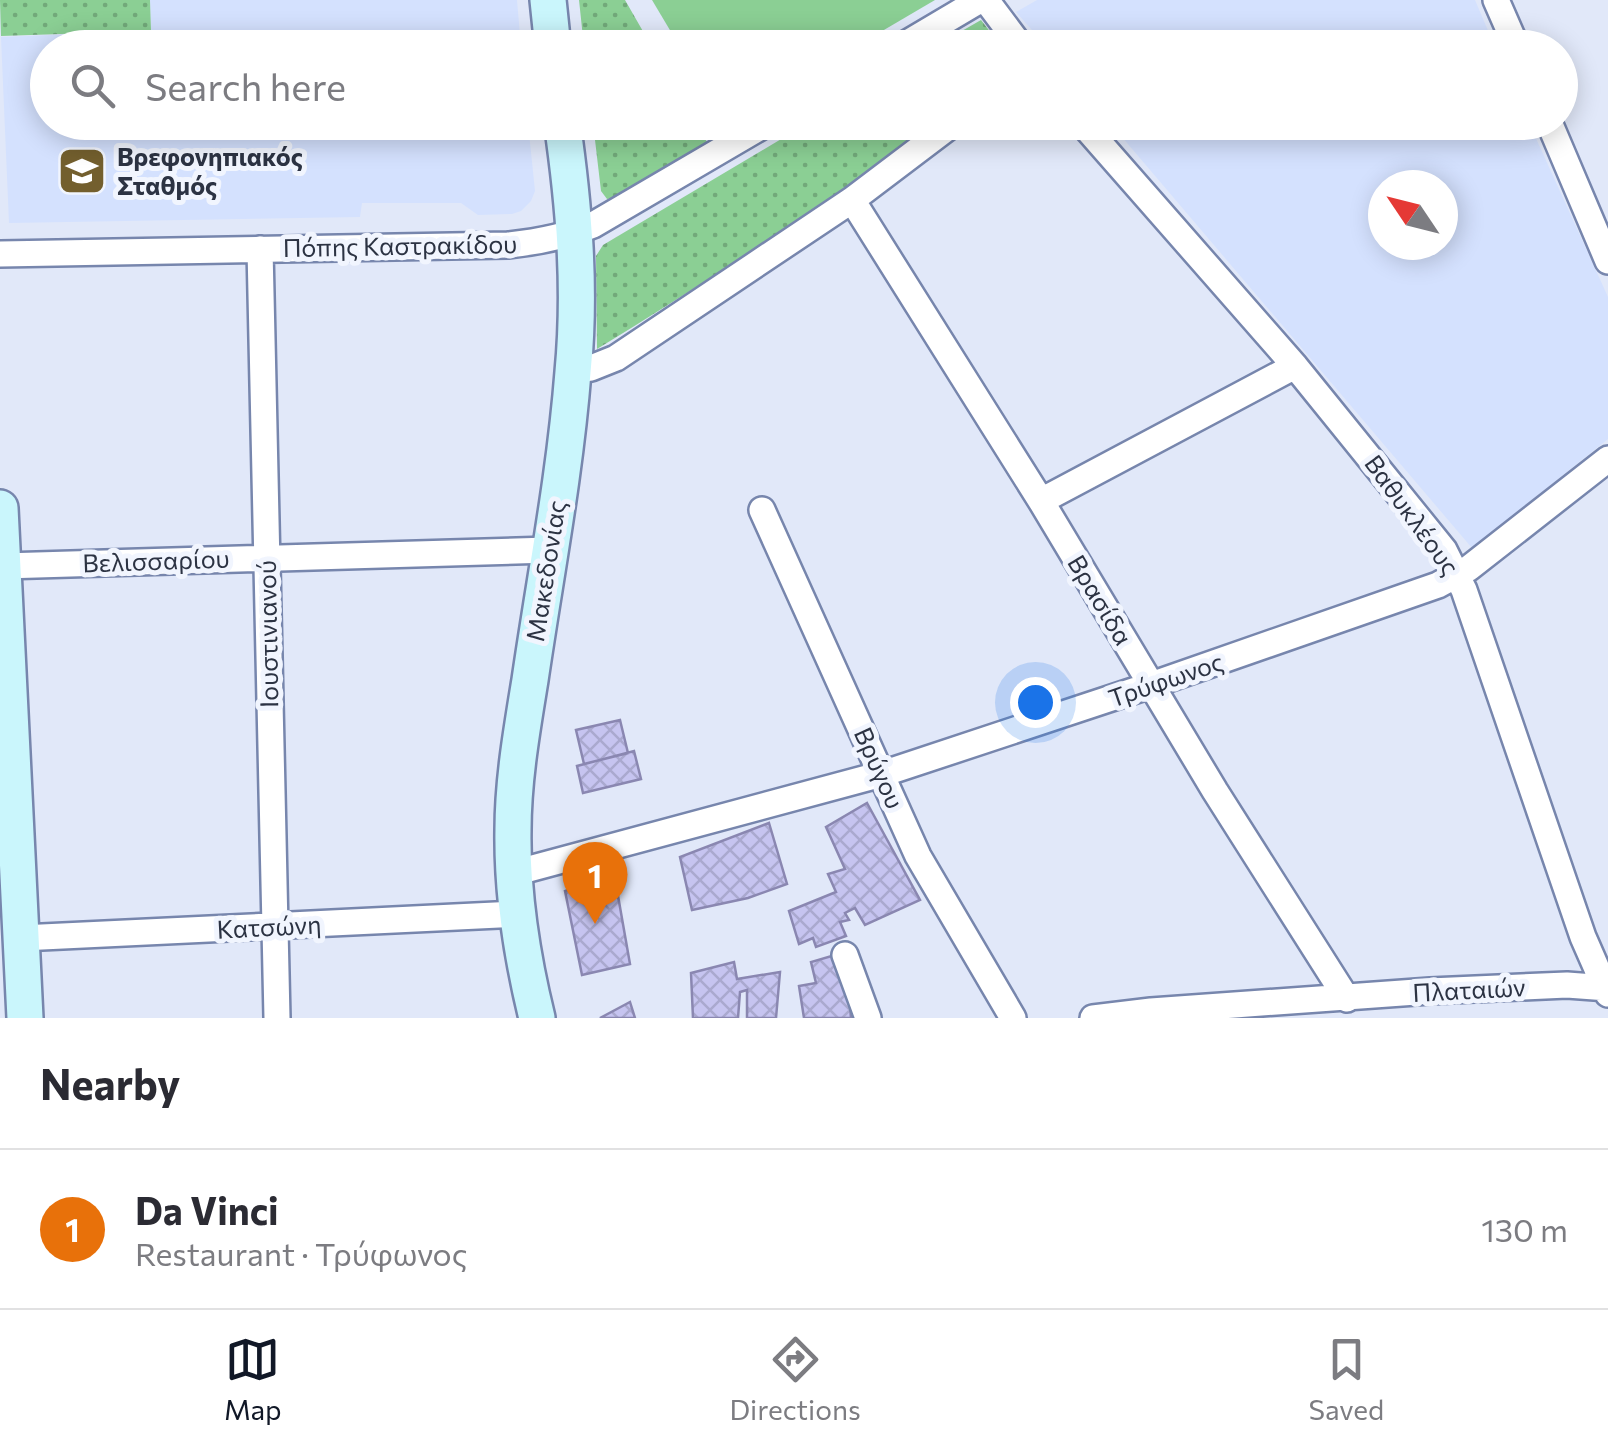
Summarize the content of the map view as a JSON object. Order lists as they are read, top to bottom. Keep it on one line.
{"streets":{"street":["Πόπης Καστρακίδου","Βαθυκλέους","Βελισσαρίου","Μακεδονίας","Βρασίδα","Ιουστινιανού","Τρύφωνος","Βρύγου","Κατσώνη","Πλαταιών"]},"crossings":[["Πόπης Καστρακίδου","Μακεδονίας"],["Πόπης Καστρακίδου","Ιουστινιανού"],["Βαθυκλέους","Τρύφωνος"],["Βαθυκλέους","Πλαταιών"],["Βελισσαρίου","Μακεδονίας"],["Βελισσαρίου","Ιουστινιανού"],["Μακεδονίας","Τρύφωνος"],["Μακεδονίας","Κατσώνη"],["Βρασίδα","Τρύφωνος"],["Βρασίδα","Πλαταιών"],["Ιουστινιανού","Κατσώνη"],["Τρύφωνος","Βρύγου"]],"places":{"school or university":["Βρεφονηπιακός Σταθμός"]},"north":"top left","page":{"search":"Search here","pins":"1","heading":"Nearby","list":[{"mark":"1","name":"Da Vinci","note":"Restaurant · Τρύφωνος","value":"130 m"}],"nav":["Map","Directions","Saved"]}}
